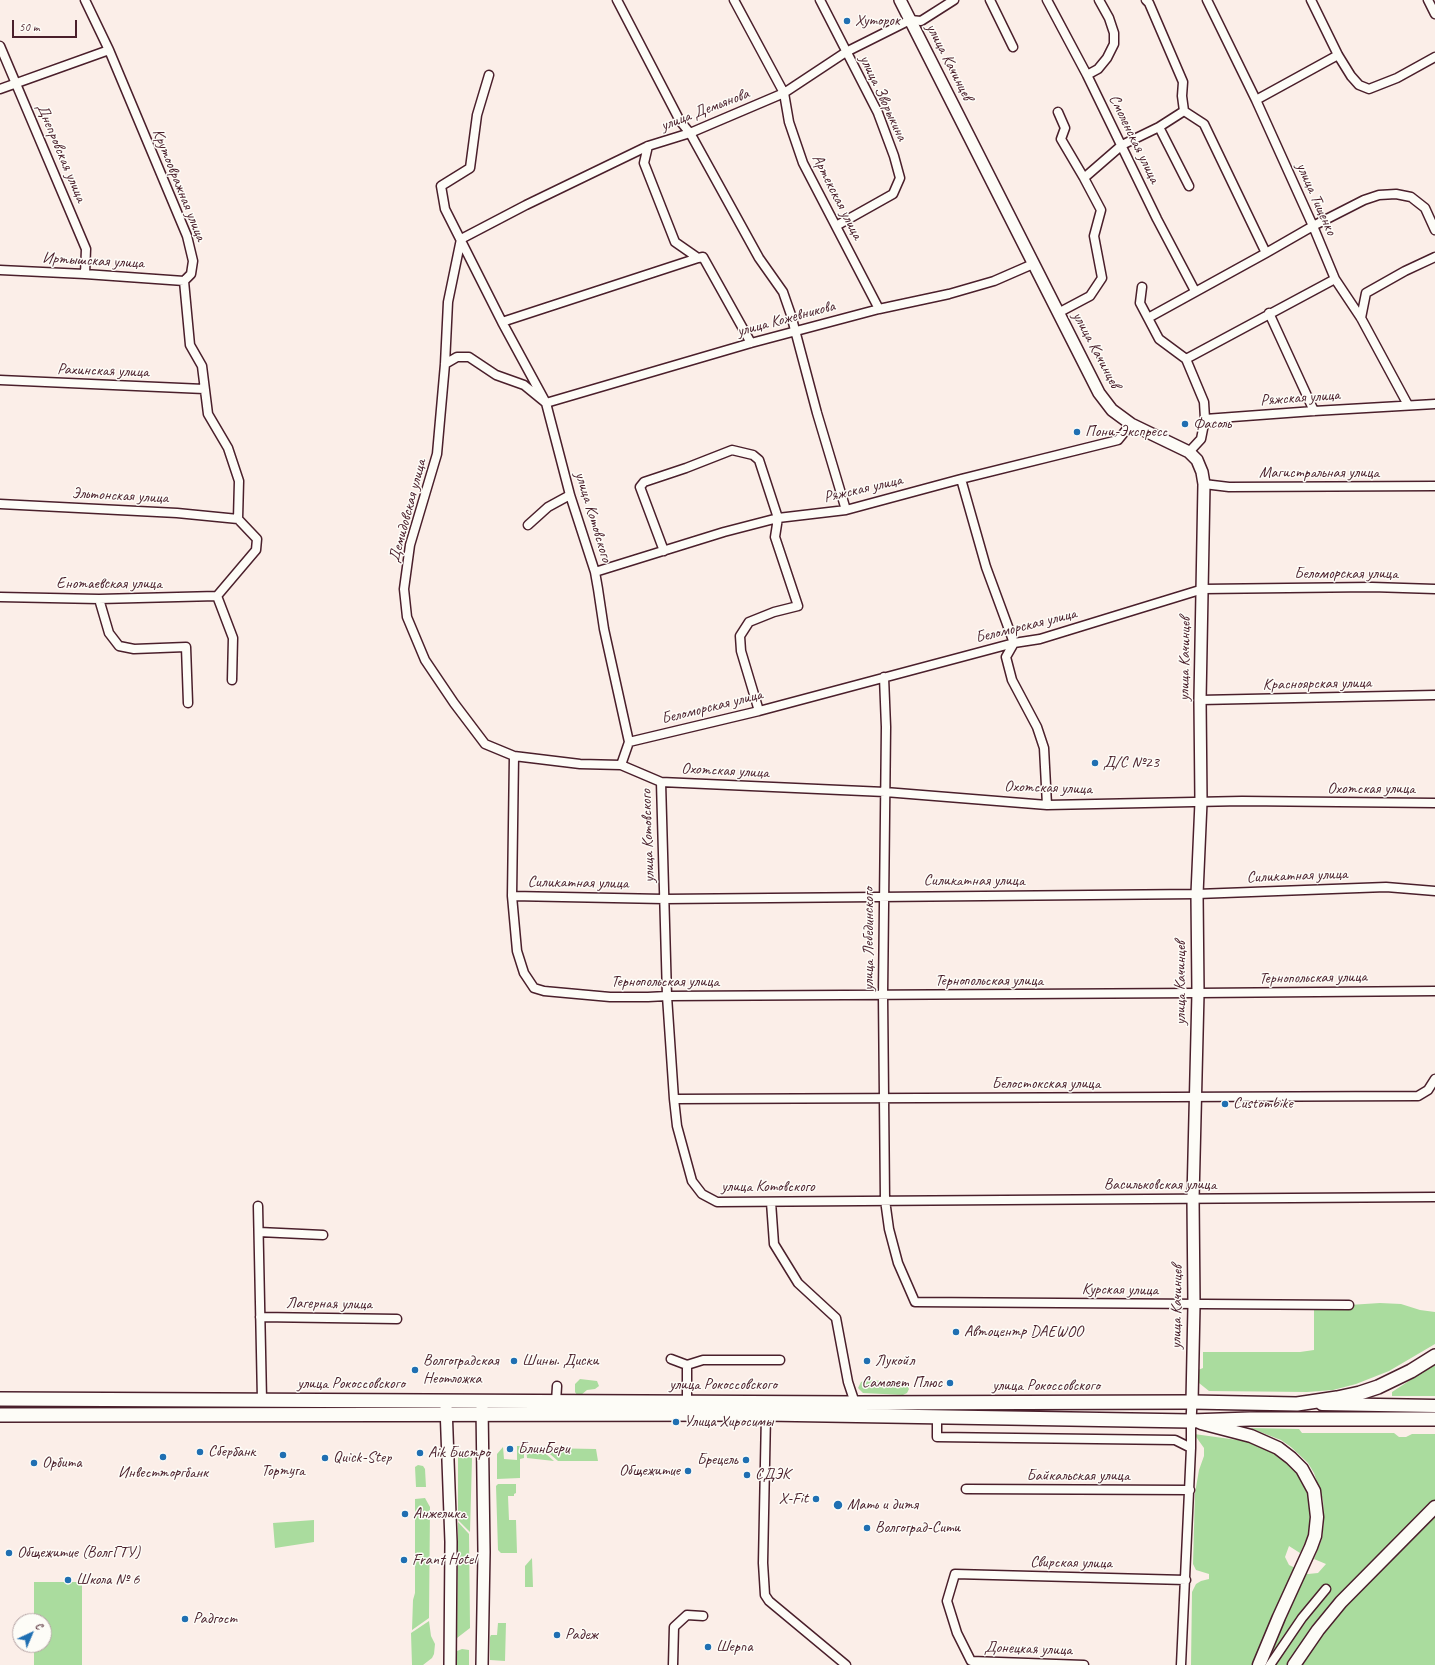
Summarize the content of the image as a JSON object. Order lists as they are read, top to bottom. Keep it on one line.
{"streets":{"highway":["улица Рокоссовского"],"main road":["улица Качинцев"],"street":["улица Зворыкина","улица Демьянова","Смоленская улица","Днепровская улица","Крутоовражная улица","Артекская улица","улица Тищенко","Иртышская улица","улица Кожевникова","Рахинская улица","Ряжская улица","Магистральная улица","Эльтонская улица","Демидовская улица","улица Котовского","Беломорская улица","Енотаевская улица","Красноярская улица","Охотская улица","Силикатная улица","улица Лебединского","Тернопольская улица","Белостокская улица","Васильковская улица","Курская улица","Лагерная улица","Байкальская улица","Свирская улица","Донецкая улица"]},"crossings":[["улица Качинцев","улица Демьянова"],["улица Качинцев","улица Кожевникова"],["улица Качинцев","Ряжская улица"],["улица Качинцев","Магистральная улица"],["улица Качинцев","Беломорская улица"],["улица Качинцев","Красноярская улица"],["улица Качинцев","Охотская улица"],["улица Качинцев","Силикатная улица"],["улица Качинцев","Тернопольская улица"],["улица Качинцев","Белостокская улица"],["улица Качинцев","Васильковская улица"],["улица Качинцев","Курская улица"],["улица Качинцев","улица Рокоссовского"],["улица Зворыкина","улица Демьянова"],["улица Зворыкина","Артекская улица"],["улица Демьянова","Артекская улица"],["улица Демьянова","Демидовская улица"],["улица Демьянова","улица Котовского"],["Днепровская улица","Иртышская улица"],["Крутоовражная улица","Иртышская улица"],["Артекская улица","улица Кожевникова"],["улица Тищенко","Ряжская улица"],["улица Кожевникова","улица Котовского"],["Ряжская улица","улица Котовского"],["Демидовская улица","улица Котовского"],["улица Котовского","Беломорская улица"],["улица Котовского","Охотская улица"],["улица Котовского","Силикатная улица"],["улица Котовского","улица Лебединского"],["улица Котовского","Тернопольская улица"],["улица Котовского","Белостокская улица"],["улица Котовского","Васильковская улица"],["улица Котовского","Курская улица"],["Беломорская улица","улица Лебединского"],["Охотская улица","улица Лебединского"],["Силикатная улица","улица Лебединского"],["Силикатная улица","Тернопольская улица"],["улица Лебединского","Тернопольская улица"],["улица Лебединского","Белостокская улица"],["улица Лебединского","Васильковская улица"],["улица Лебединского","Курская улица"],["Васильковская улица","Курская улица"],["Свирская улица","Донецкая улица"]],"places":["Хуторок","Фасоль","Пони-Экспресс","Д/С №23","Custombike","Автоцентр DAEWOO","Шины. Диски","Лукойл","Волгоградская Неотложка","Самолет Плюс","Улица Хиросимы","БлинБери","Сбербанк","Aik Бистро","Тортуга","Инвестторгбанк","Quick-Step","Брецель","Орбита","Общежитие","СДЭК","X-Fit","Мать и дитя","Анжелика","Волгоград-Сити","Общежитие (ВолгГТУ)","Frant Hotel","Школа № 6","Радгост","Радеж","Шерпа"],"scale_bar":"50 m","north":"top right"}
